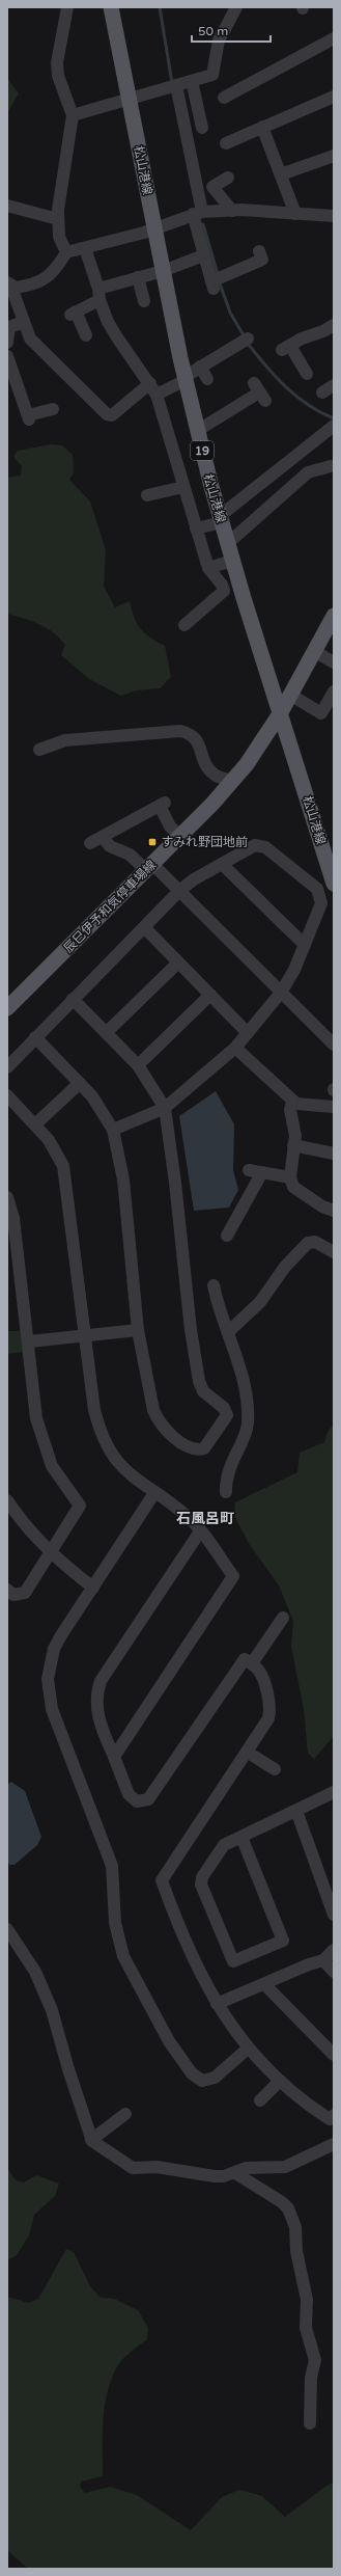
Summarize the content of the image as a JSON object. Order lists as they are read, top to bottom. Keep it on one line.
{"streets":{"main road":["松山港線","19","辰巳伊予和気停車場線"]},"crossings":[["松山港線","辰巳伊予和気停車場線"]],"districts":["石風呂町"],"places":{"transit":["すみれ野団地前"]},"scale_bar":"50 m"}
